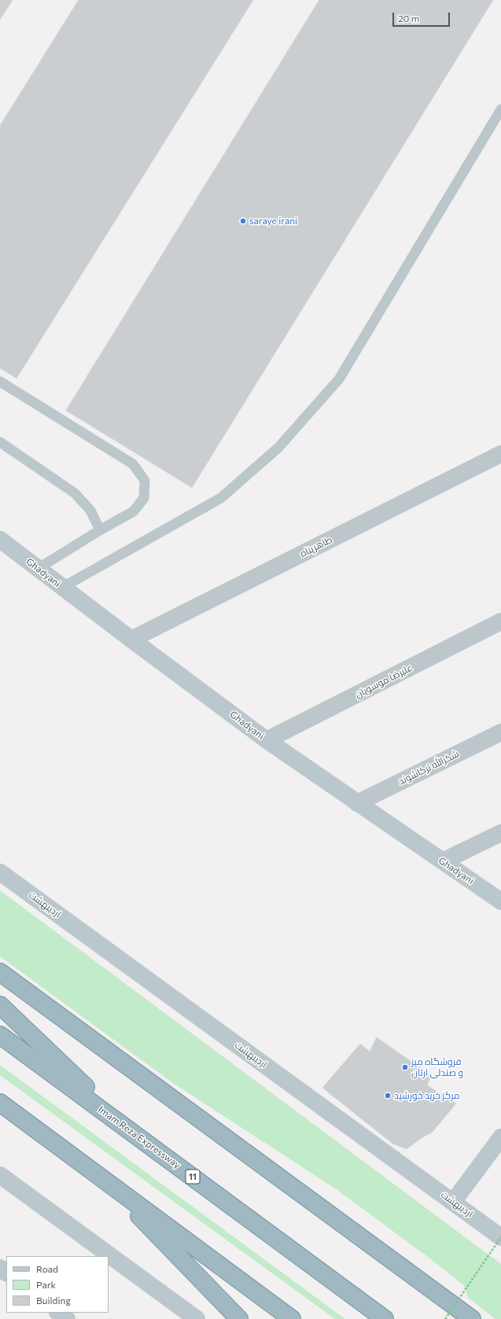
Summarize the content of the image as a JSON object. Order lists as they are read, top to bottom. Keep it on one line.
{"streets":{"highway":["Imam Reza Expressway","11"],"main road":["Ghadyani","اردیبهشت"],"street":["طاهرپناه","علیرضا موسویان","شکرالله ترکاشوند"]},"crossings":[["طاهرپناه","Ghadyani"],["Ghadyani","علیرضا موسویان"],["Ghadyani","شکرالله ترکاشوند"]],"places":["saraye irani","فروشگاه میز و صندلی ارتان","مرکز خرید خورشید"],"legend":["Road","Park","Building"],"scale_bar":"20 m"}
